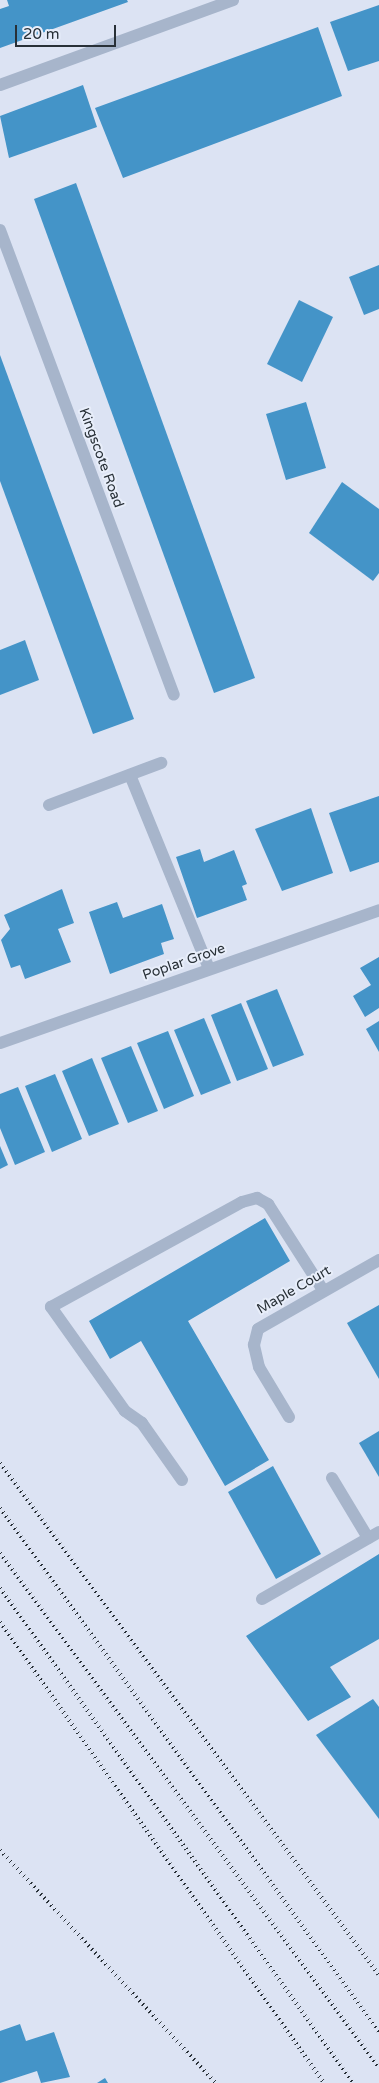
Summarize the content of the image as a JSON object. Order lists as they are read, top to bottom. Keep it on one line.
{"streets":{"street":["Kingscote Road","Poplar Grove","Maple Court"]},"scale_bar":"20 m"}
